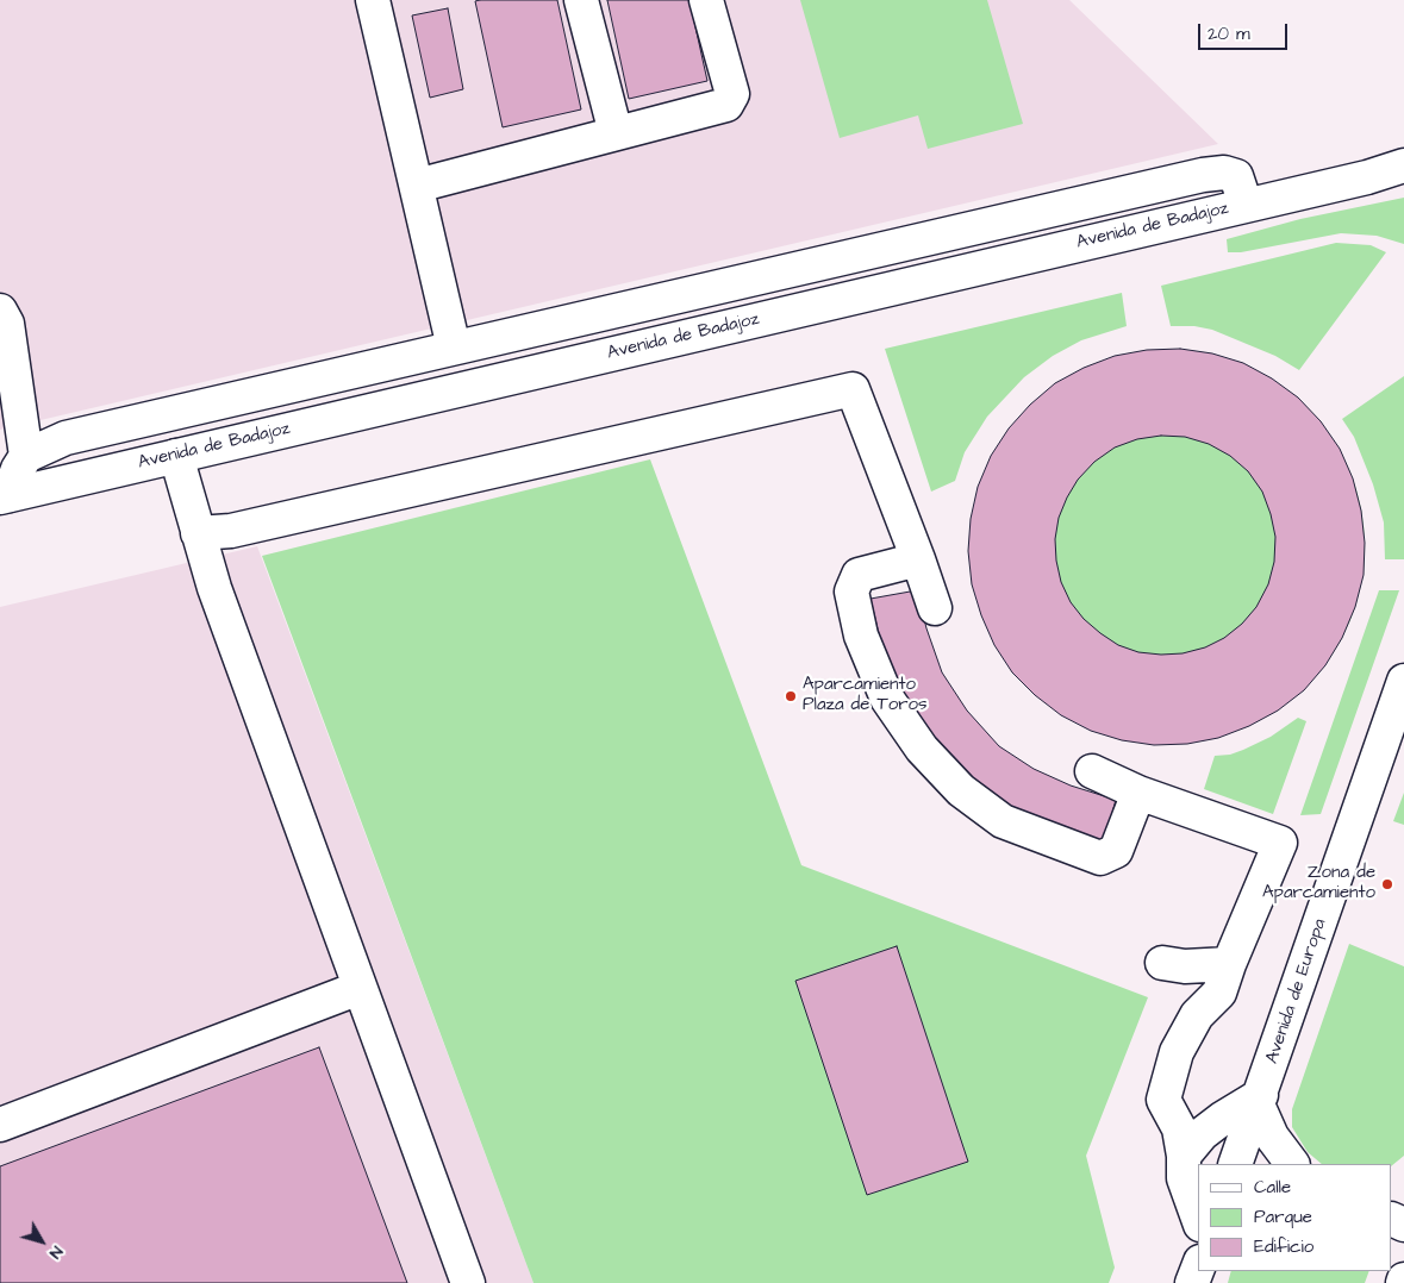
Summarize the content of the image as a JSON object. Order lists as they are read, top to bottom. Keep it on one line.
{"streets":{"street":["Avenida de Badajoz","Avenida de Europa"]},"places":["Aparcamiento Plaza de Toros","Zona de Aparcamiento"],"legend":["Calle","Parque","Edificio"],"scale_bar":"20 m","north":"bottom right"}
